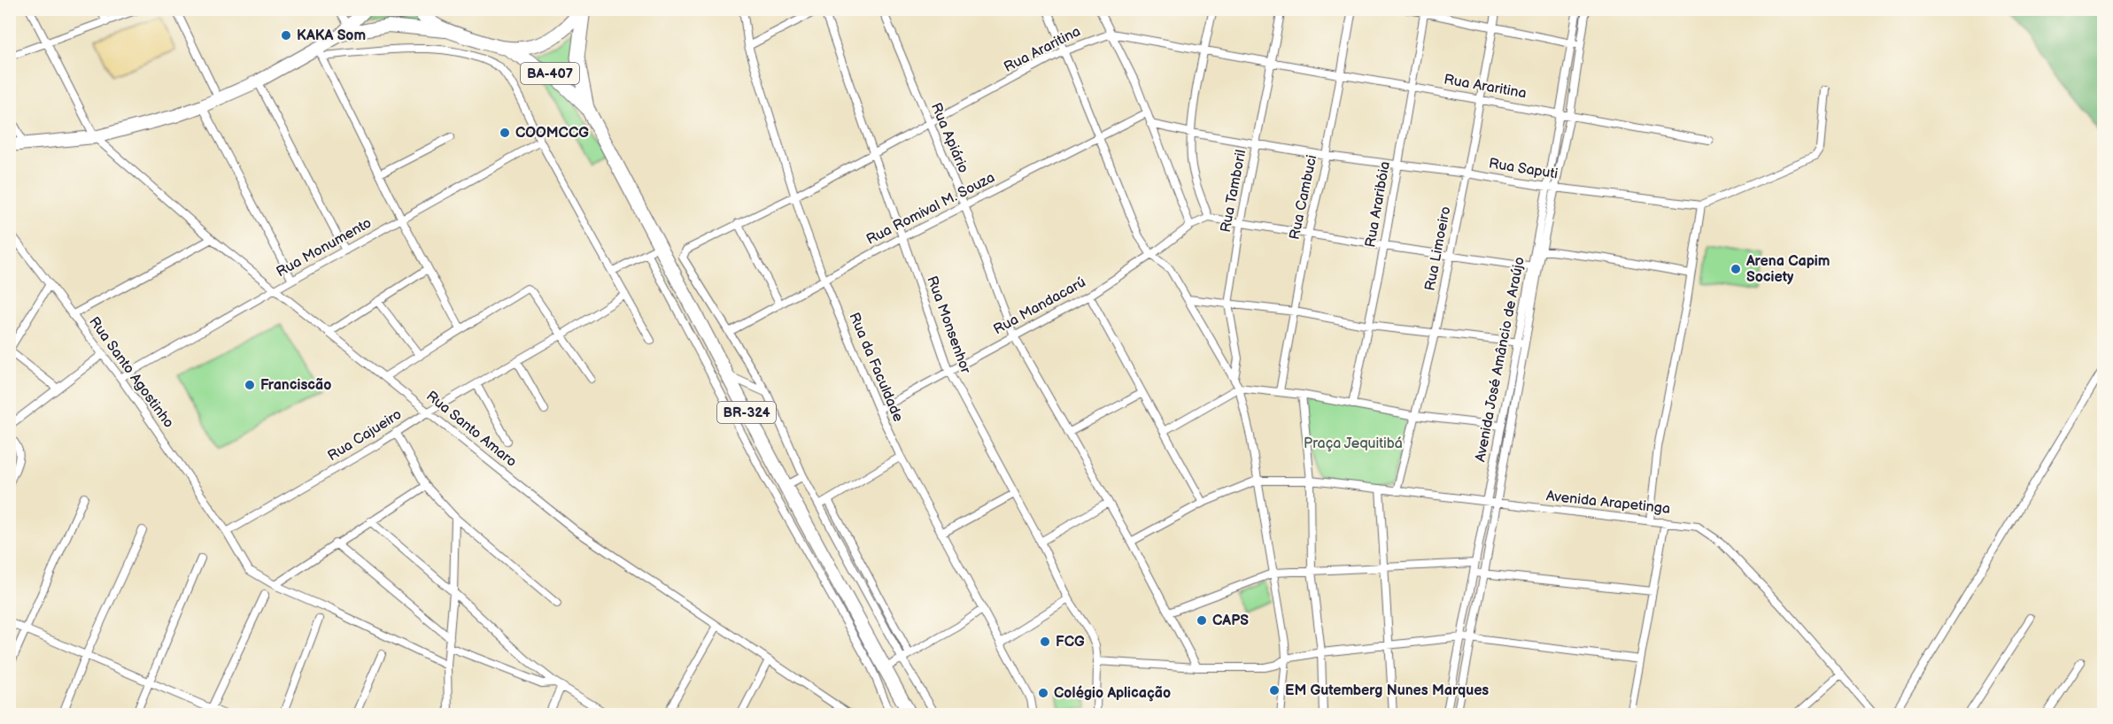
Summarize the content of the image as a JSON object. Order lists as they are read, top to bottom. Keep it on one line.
{"streets":{"highway":["BA-407","BR-324"],"street":["Rua Araritina","Rua Apiário","Rua Saputi","Rua Tamboril","Rua Cambuci","Rua Araribóia","Rua Romival M. Souza","Rua Monumento","Rua Limoeiro","Rua Mandacarú","Rua Monsenhor","Avenida José Amâncio de Araújo","Rua da Faculdade","Rua Santo Agostinho","Rua Santo Amaro","Rua Cajueiro","Avenida Arapetinga"]},"crossings":[["Rua Araritina","Rua Apiário"],["Rua Araritina","Rua Tamboril"],["Rua Araritina","Rua Cambuci"],["Rua Araritina","Rua Araribóia"],["Rua Araritina","Rua Romival M. Souza"],["Rua Araritina","Rua Limoeiro"],["Rua Araritina","Rua Monsenhor"],["Rua Araritina","Rua da Faculdade"],["BA-407","BR-324"],["Rua Apiário","Rua Romival M. Souza"],["Rua Apiário","Rua Mandacarú"],["Rua Saputi","Rua Tamboril"],["Rua Saputi","Rua Cambuci"],["Rua Saputi","Rua Araribóia"],["Rua Saputi","Rua Limoeiro"],["Rua Saputi","Avenida José Amâncio de Araújo"],["Rua Tamboril","Rua Romival M. Souza"],["Rua Tamboril","Rua Mandacarú"],["Rua Tamboril","Avenida Arapetinga"],["Rua Romival M. Souza","Rua Monsenhor"],["Rua Romival M. Souza","Rua da Faculdade"],["Rua Monumento","Rua Santo Agostinho"],["Rua Monumento","Rua Santo Amaro"],["Rua Limoeiro","Avenida Arapetinga"],["Rua Mandacarú","Rua Monsenhor"],["Rua Mandacarú","Rua da Faculdade"],["Avenida José Amâncio de Araújo","Avenida Arapetinga"],["Rua Santo Agostinho","Rua Cajueiro"],["Rua Santo Amaro","Rua Cajueiro"]],"parks":["Praça Jequitibá"],"places":["KAKA Som","COOMCCG","Arena Capim Society","Franciscão","CAPS","FCG","EM Gutemberg Nunes Marques","Colégio Aplicação"]}
